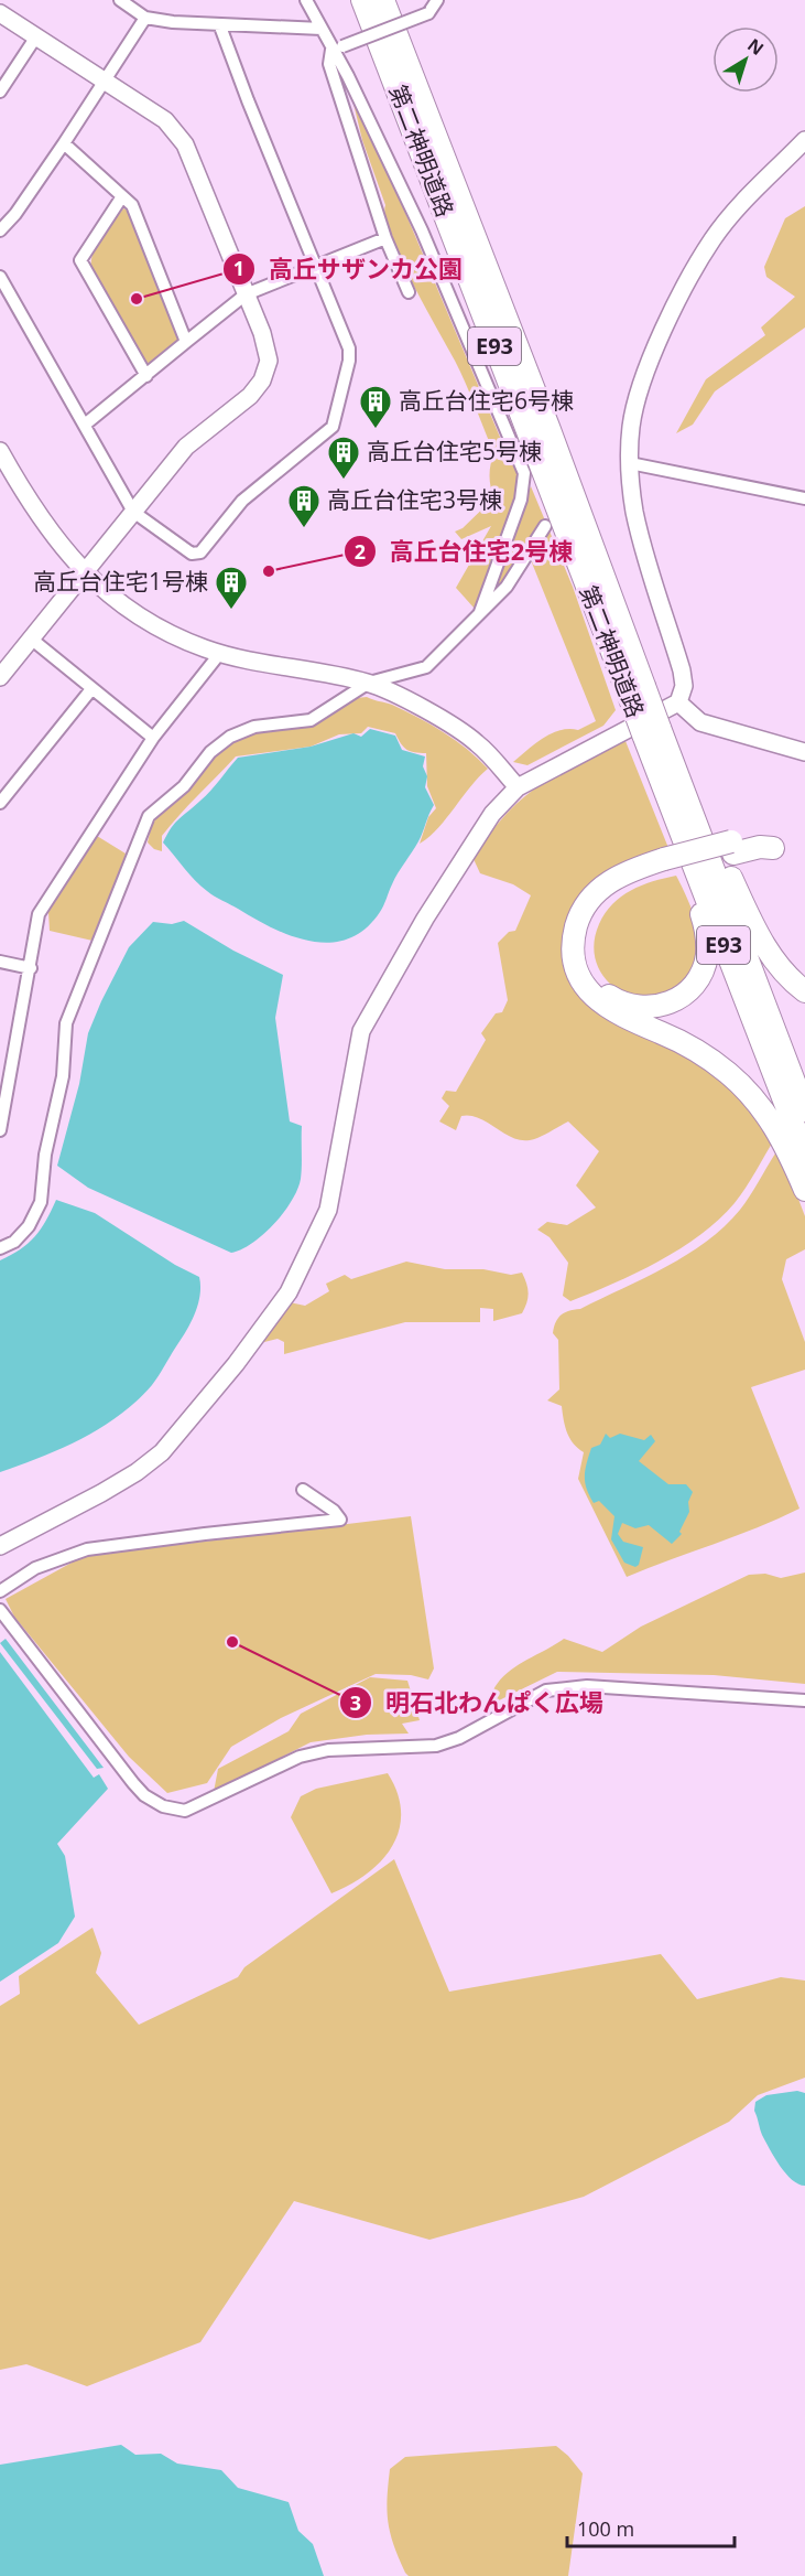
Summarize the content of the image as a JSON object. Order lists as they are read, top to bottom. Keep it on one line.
{"streets":{"highway":["第二神明道路","E93"]},"places":{"other":["高丘サザンカ公園","高丘台住宅2号棟","明石北わんぱく広場"],"building":["高丘台住宅6号棟","高丘台住宅5号棟","高丘台住宅3号棟","高丘台住宅1号棟"]},"scale_bar":"100 m","north":"top right"}
